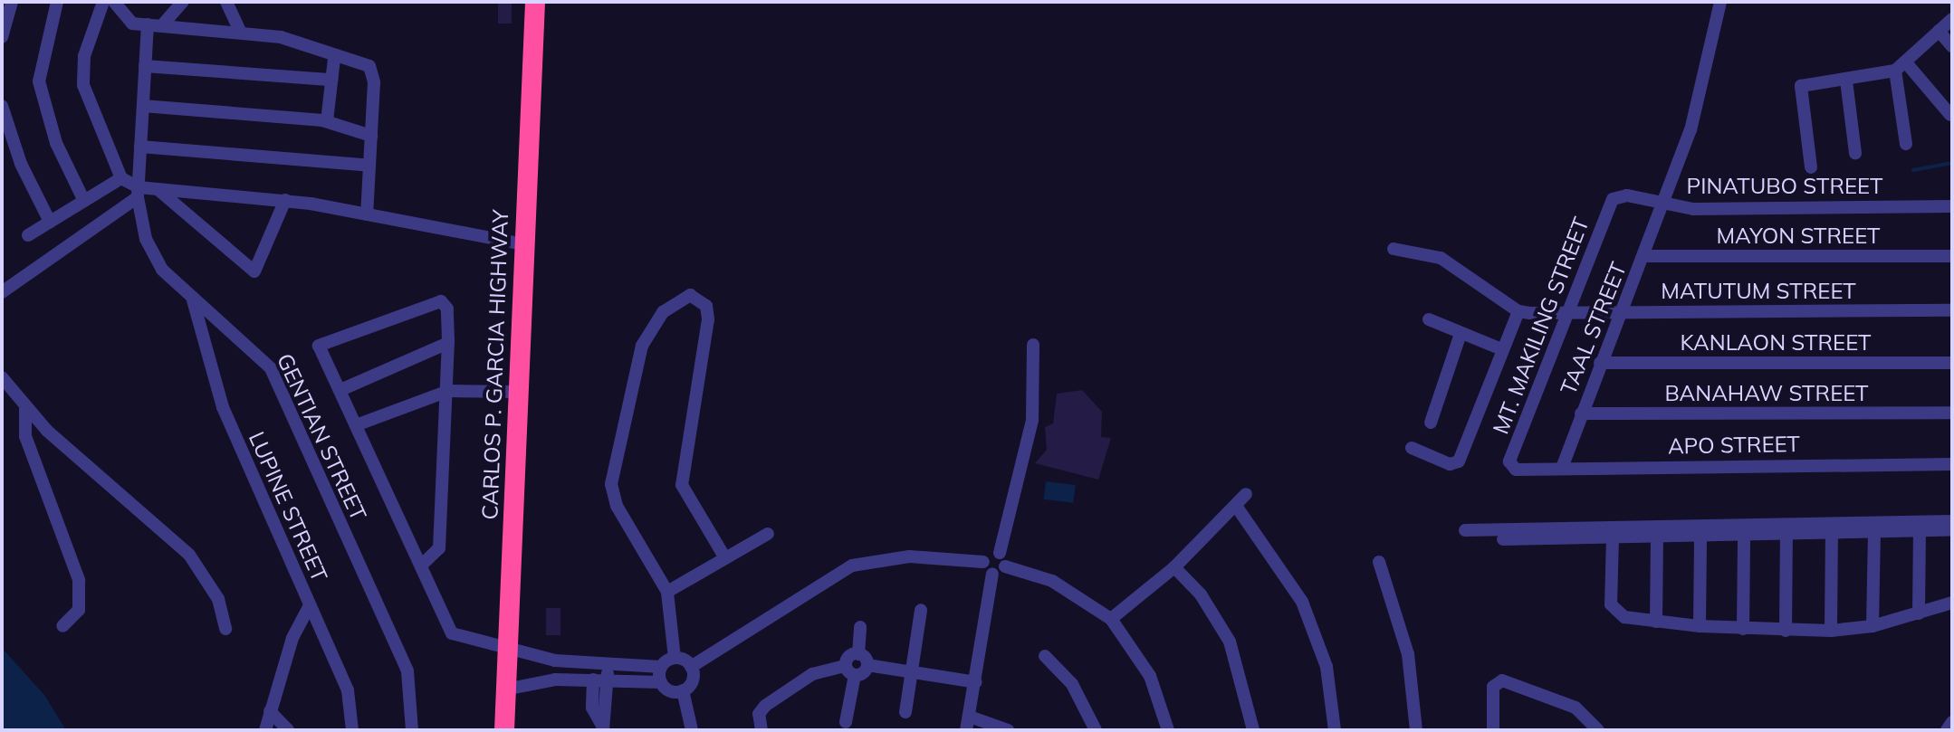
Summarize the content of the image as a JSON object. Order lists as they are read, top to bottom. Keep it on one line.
{"streets":{"highway":["CARLOS P. GARCIA HIGHWAY"],"street":["PINATUBO STREET","MAYON STREET","MATUTUM STREET","MT. MAKILING STREET","TAAL STREET","KANLAON STREET","BANAHAW STREET","GENTIAN STREET","APO STREET","LUPINE STREET"]},"crossings":[["PINATUBO STREET","MT. MAKILING STREET"],["PINATUBO STREET","TAAL STREET"],["MAYON STREET","TAAL STREET"],["MATUTUM STREET","MT. MAKILING STREET"],["MATUTUM STREET","TAAL STREET"],["MT. MAKILING STREET","APO STREET"],["TAAL STREET","KANLAON STREET"],["TAAL STREET","BANAHAW STREET"],["TAAL STREET","APO STREET"],["GENTIAN STREET","LUPINE STREET"]]}
